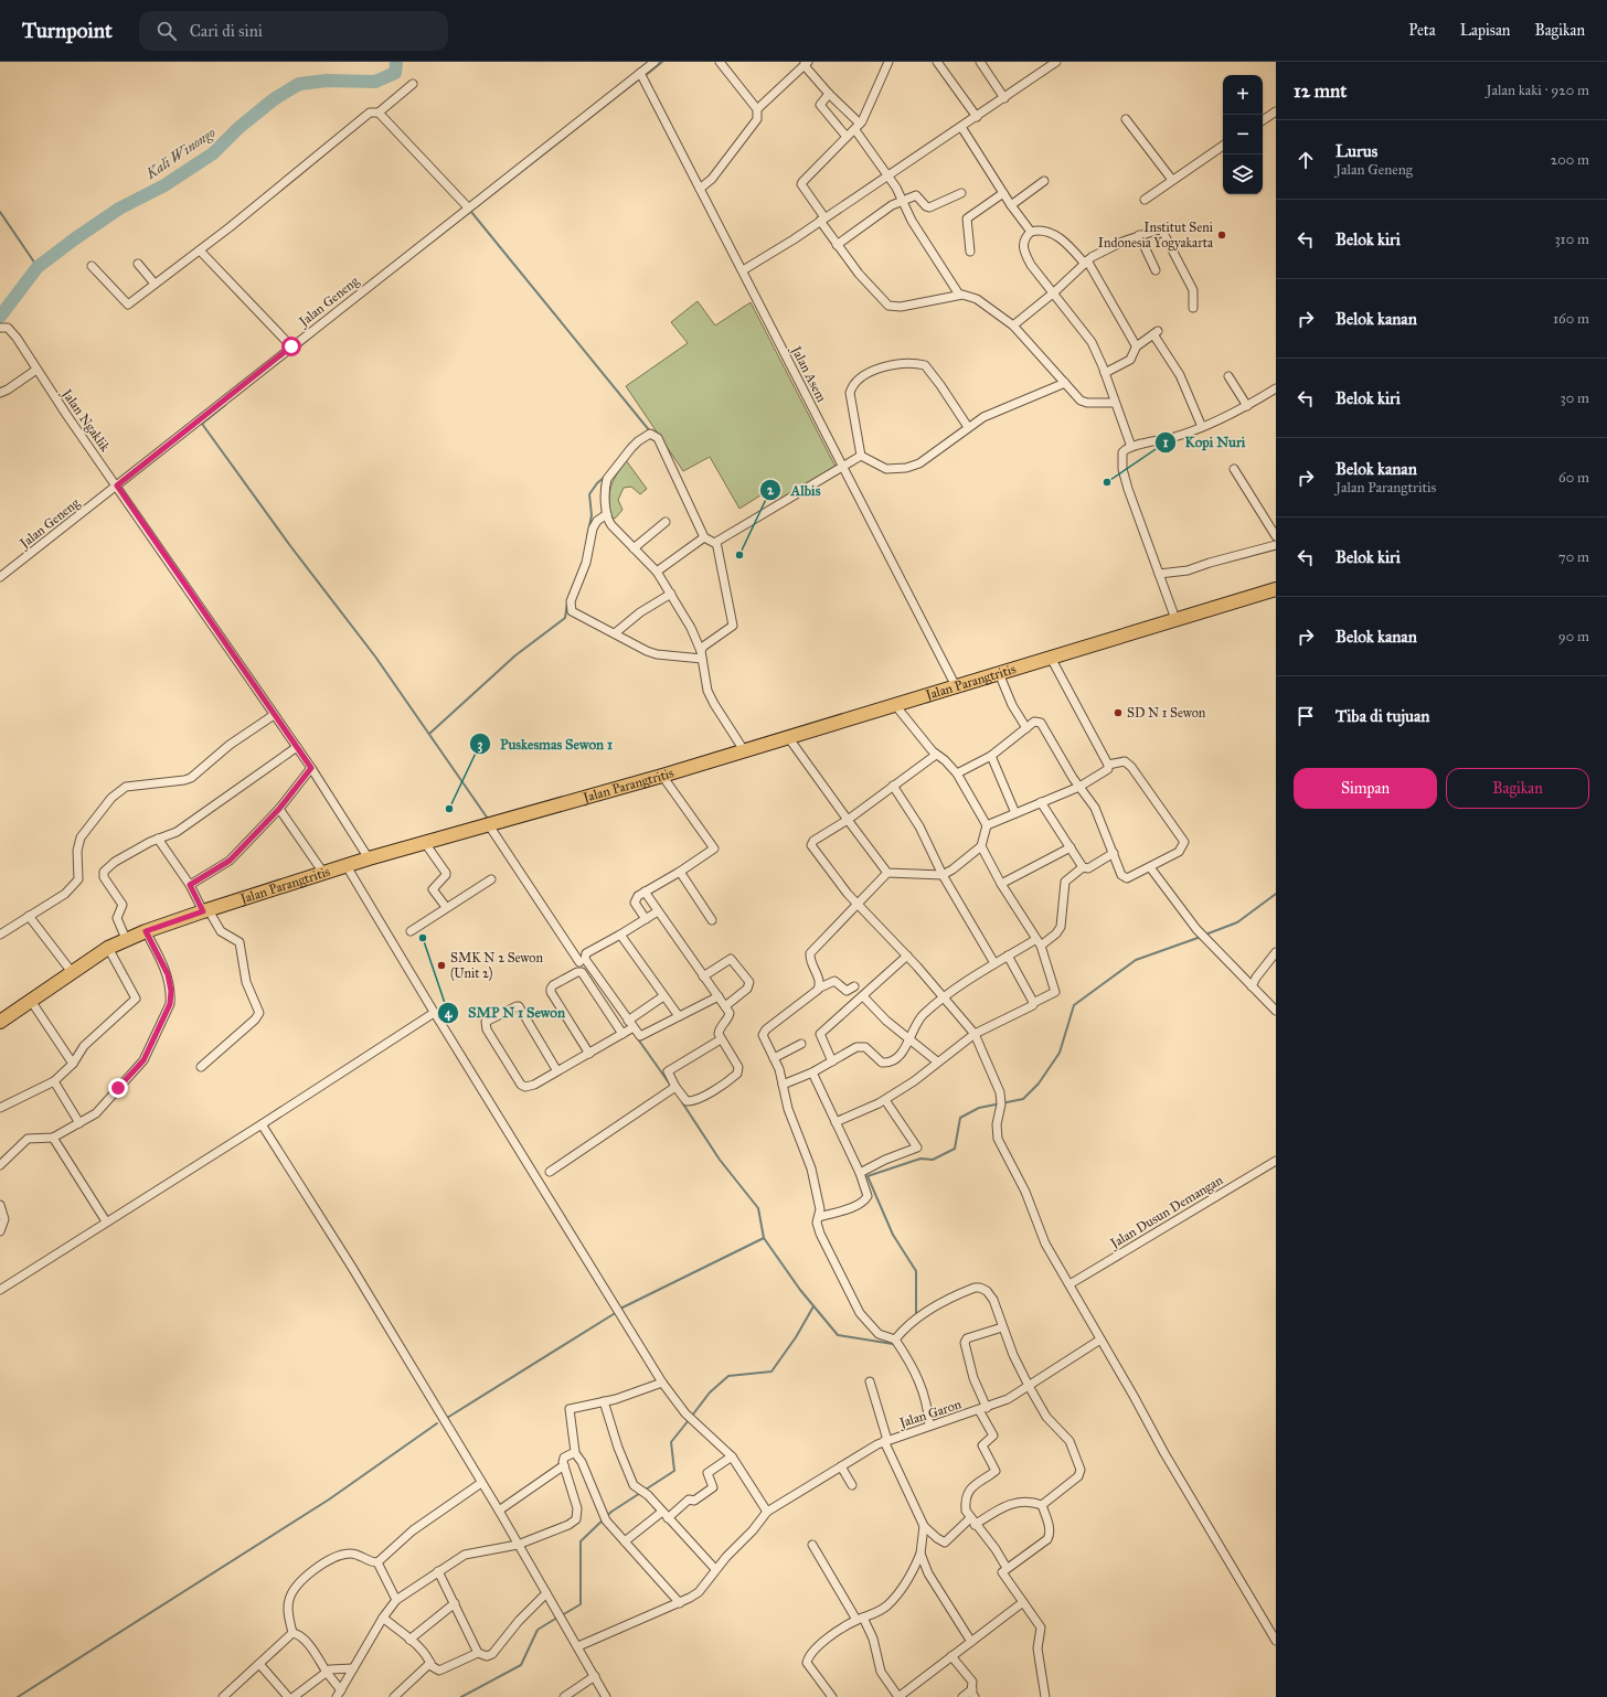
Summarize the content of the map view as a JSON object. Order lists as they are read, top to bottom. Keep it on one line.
{"streets":{"main road":["Jalan Parangtritis"],"street":["Jalan Geneng","Jalan Asem","Jalan Ngaklik","Jalan Dusun Demangan","Jalan Garon"]},"crossings":[["Jalan Geneng","Jalan Asem"],["Jalan Geneng","Jalan Ngaklik"],["Jalan Asem","Jalan Parangtritis"],["Jalan Ngaklik","Jalan Parangtritis"]],"water":["Kali Winongo"],"places":["Institut Seni Indonesia Yogyakarta","Kopi Nuri","Albis","SD N 1 Sewon","Puskesmas Sewon 1","SMP N 1 Sewon","SMK N 2 Sewon (Unit 2)"],"page":{"header":"Turnpoint","search":"Cari di sini","nav":["Peta","Lapisan","Bagikan"],"heading":["12 mnt","Jalan kaki · 920 m"],"map_buttons":["+","−"],"list":[["Lurus","Jalan Geneng","200 m"],["Belok kiri","310 m"],["Belok kanan","160 m"],["Belok kiri","30 m"],["Belok kanan","Jalan Parangtritis","60 m"],["Belok kiri","70 m"],["Belok kanan","90 m"],"Tiba di tujuan"],"buttons":["Simpan","Bagikan"]}}
